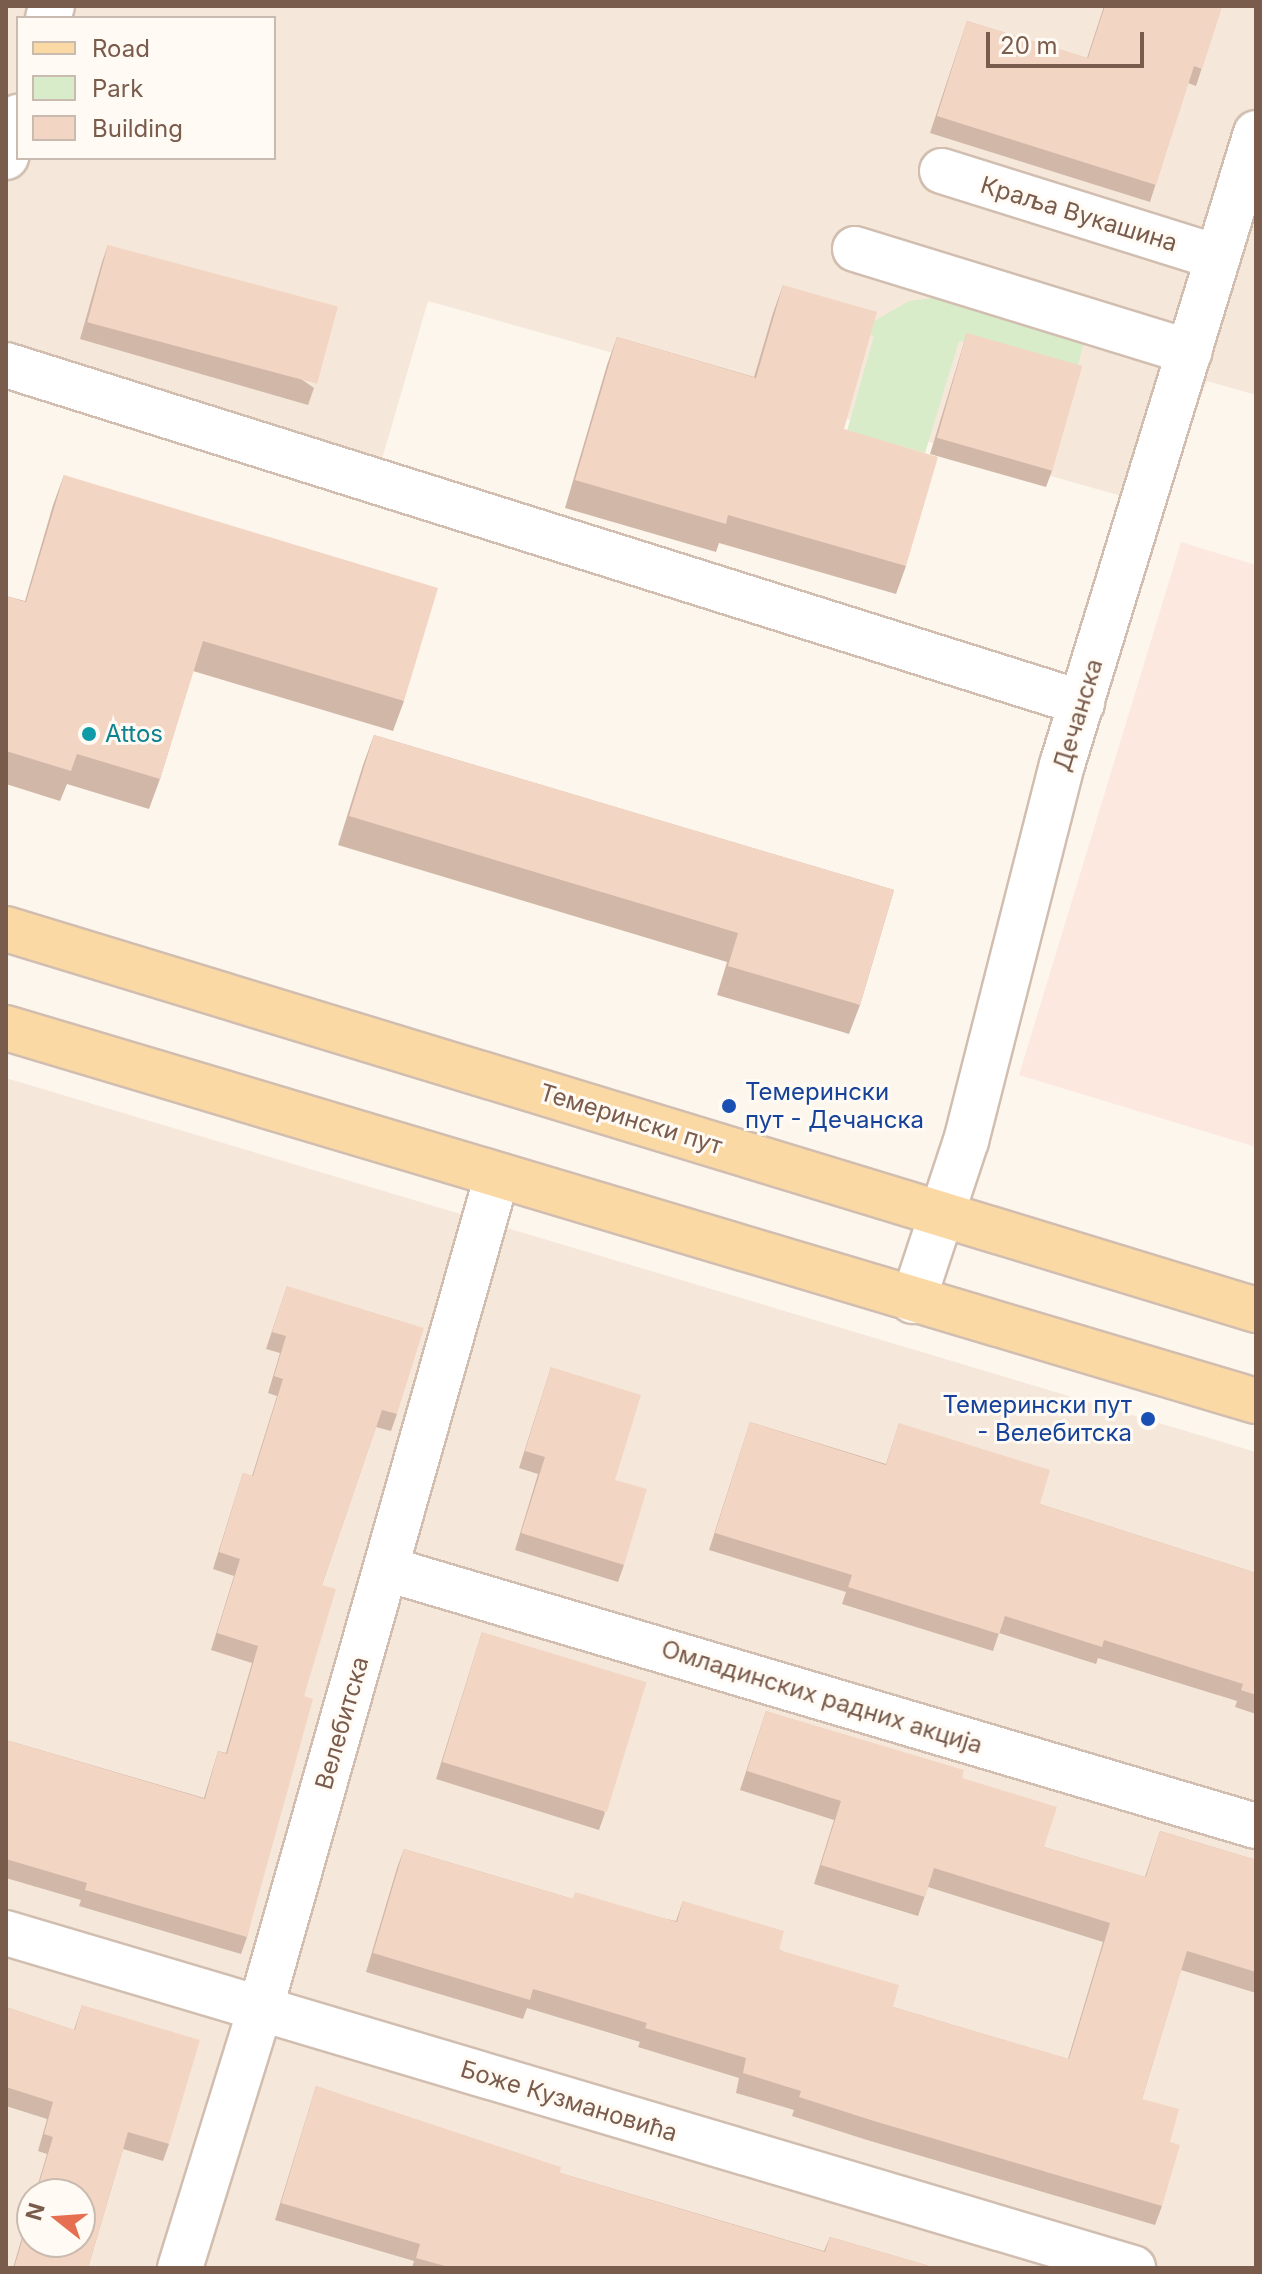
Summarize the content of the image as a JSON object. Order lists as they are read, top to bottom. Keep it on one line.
{"streets":{"main road":["Темерински пут"],"street":["Краља Вукашина","Дечанска","Омладинских радних акција","Велебитска","Боже Кузмановића"]},"crossings":[["Краља Вукашина","Дечанска"],["Дечанска","Темерински пут"],["Омладинских радних акција","Велебитска"],["Велебитска","Боже Кузмановића"]],"places":["Attos","Темерински пут - Дечанска","Темерински пут - Велебитска"],"legend":["Road","Park","Building"],"scale_bar":"20 m","north":"left"}
